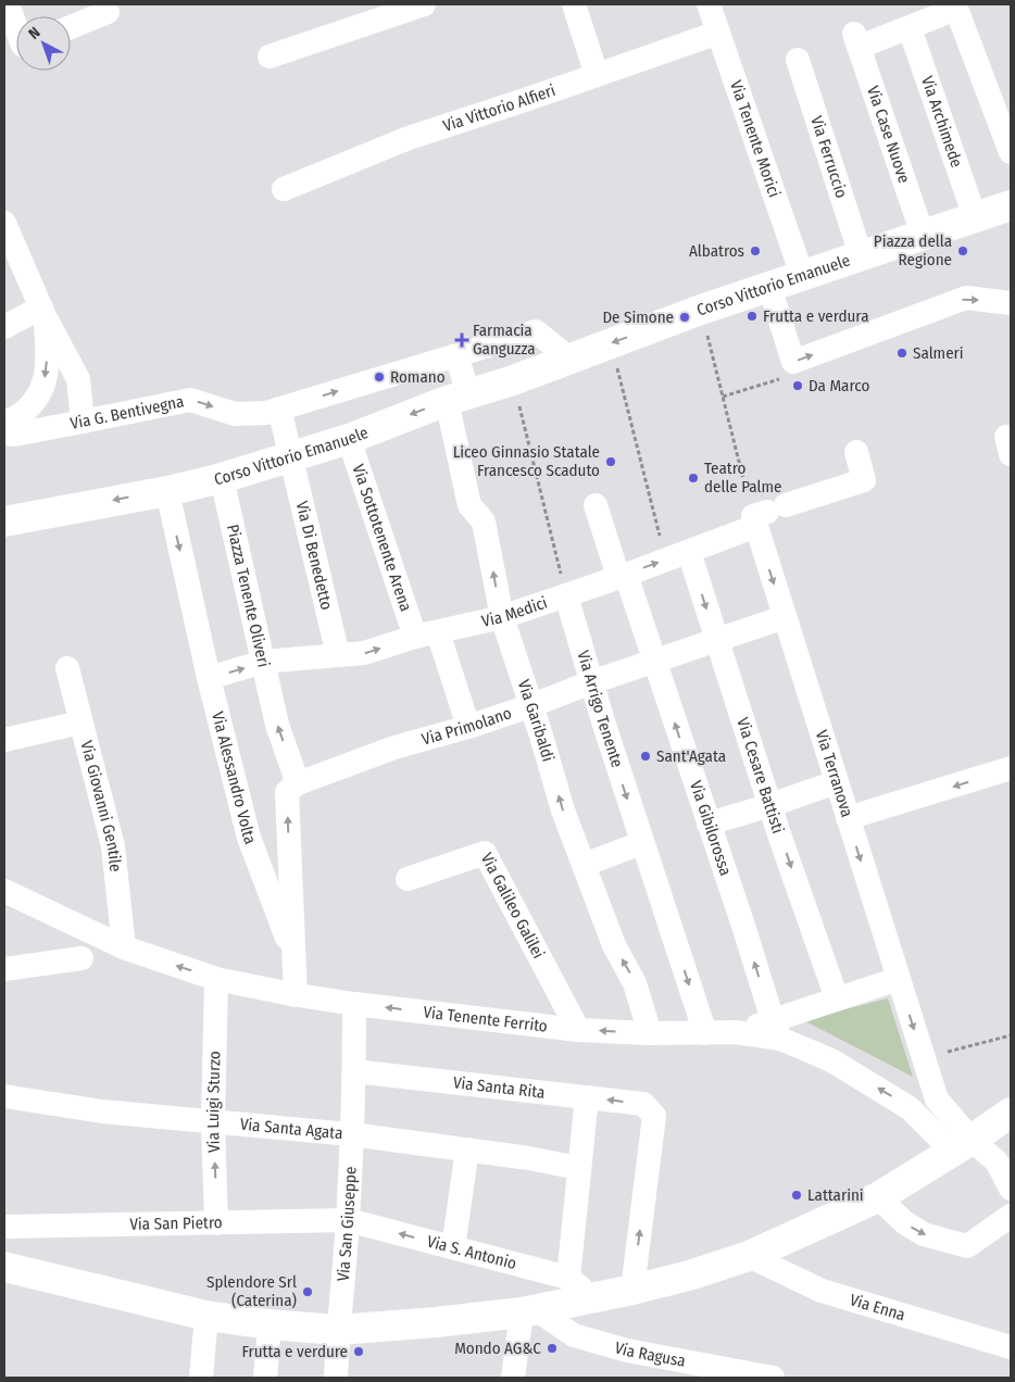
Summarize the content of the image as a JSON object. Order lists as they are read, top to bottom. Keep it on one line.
{"streets":{"main road":["Corso Vittorio Emanuele"],"street":["Via Vittorio Alfieri","Via Archimede","Via Case Nuove","Via Tenente Morici","Via Ferruccio","Via G. Bentivegna","Via Sottotenente Arena","Via Di Benedetto","Piazza Tenente Oliveri","Via Medici","Via Arrigo Tenente","Via Garibaldi","Via Primolano","Via Terranova","Via Cesare Battisti","Via Alessandro Volta","Via Giovanni Gentile","Via Gibilorossa","Via Galileo Galilei","Via Tenente Ferrito","Via Santa Rita","Via Luigi Sturzo","Via Santa Agata","Via San Pietro","Via San Giuseppe","Via S. Antonio","Via Enna","Via Ragusa"]},"crossings":[["Via Vittorio Alfieri","Via Tenente Morici"],["Via Archimede","Via Case Nuove"],["Via Archimede","Corso Vittorio Emanuele"],["Via Case Nuove","Corso Vittorio Emanuele"],["Via Tenente Morici","Corso Vittorio Emanuele"],["Via Ferruccio","Corso Vittorio Emanuele"],["Corso Vittorio Emanuele","Via Sottotenente Arena"],["Corso Vittorio Emanuele","Via Di Benedetto"],["Corso Vittorio Emanuele","Piazza Tenente Oliveri"],["Corso Vittorio Emanuele","Via Garibaldi"],["Via G. Bentivegna","Via Di Benedetto"],["Via Sottotenente Arena","Via Medici"],["Via Di Benedetto","Via Medici"],["Piazza Tenente Oliveri","Via Medici"],["Piazza Tenente Oliveri","Via Alessandro Volta"],["Via Medici","Via Arrigo Tenente"],["Via Medici","Via Garibaldi"],["Via Medici","Via Terranova"],["Via Medici","Via Cesare Battisti"],["Via Medici","Via Gibilorossa"],["Via Arrigo Tenente","Via Primolano"],["Via Arrigo Tenente","Via Tenente Ferrito"],["Via Garibaldi","Via Primolano"],["Via Garibaldi","Via Tenente Ferrito"],["Via Primolano","Via Terranova"],["Via Primolano","Via Cesare Battisti"],["Via Primolano","Via Gibilorossa"],["Via Terranova","Via Tenente Ferrito"],["Via Giovanni Gentile","Via Tenente Ferrito"],["Via Gibilorossa","Via Tenente Ferrito"],["Via Galileo Galilei","Via Tenente Ferrito"],["Via Tenente Ferrito","Via Luigi Sturzo"],["Via Tenente Ferrito","Via San Giuseppe"],["Via Santa Rita","Via San Giuseppe"],["Via Luigi Sturzo","Via Santa Agata"],["Via Luigi Sturzo","Via San Pietro"],["Via Santa Agata","Via San Giuseppe"],["Via San Pietro","Via San Giuseppe"],["Via San Pietro","Via S. Antonio"],["Via San Giuseppe","Via S. Antonio"]],"one_way":["Corso Vittorio Emanuele","Via G. Bentivegna","Via Arrigo Tenente","Via Garibaldi","Via Terranova","Via Cesare Battisti","Via Gibilorossa","Via Tenente Ferrito","Via Luigi Sturzo","Via S. Antonio"],"places":{"other":["Albatros","Piazza della Regione","Frutta e verdura","De Simone","Salmeri","Romano","Da Marco","Liceo Ginnasio Statale Francesco Scaduto","Teatro delle Palme","Sant'Agata","Lattarini","Splendore Srl (Caterina)","Mondo AG&C","Frutta e verdure"],"health":["Farmacia Ganguzza"]},"north":"top left"}
